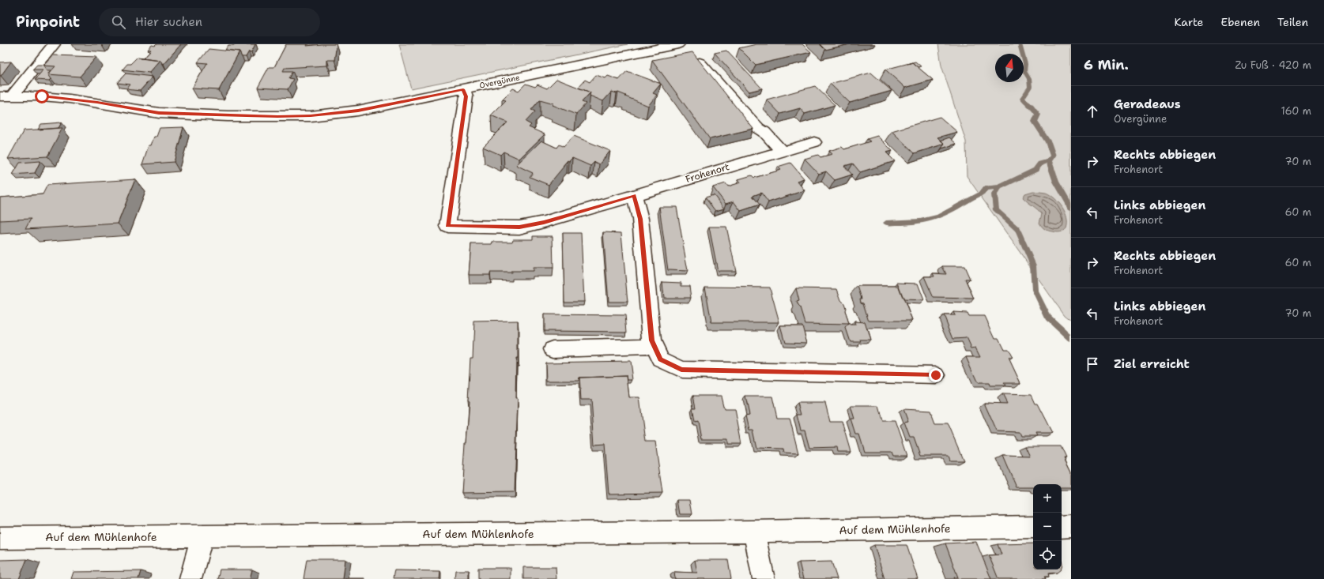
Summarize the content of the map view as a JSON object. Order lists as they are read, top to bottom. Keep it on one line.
{"streets":{"street":["Overgünne","Frohenort","Auf dem Mühlenhofe"]},"crossings":[["Overgünne","Frohenort"]],"north":"top","page":{"header":"Pinpoint","search":"Hier suchen","nav":["Karte","Ebenen","Teilen"],"heading":["6 Min.","Zu Fuß · 420 m"],"list":[["Geradeaus","Overgünne","160 m"],["Rechts abbiegen","Frohenort","70 m"],["Links abbiegen","Frohenort","60 m"],["Rechts abbiegen","Frohenort","60 m"],["Links abbiegen","Frohenort","70 m"],"Ziel erreicht"],"map_buttons":["+","−"]}}
